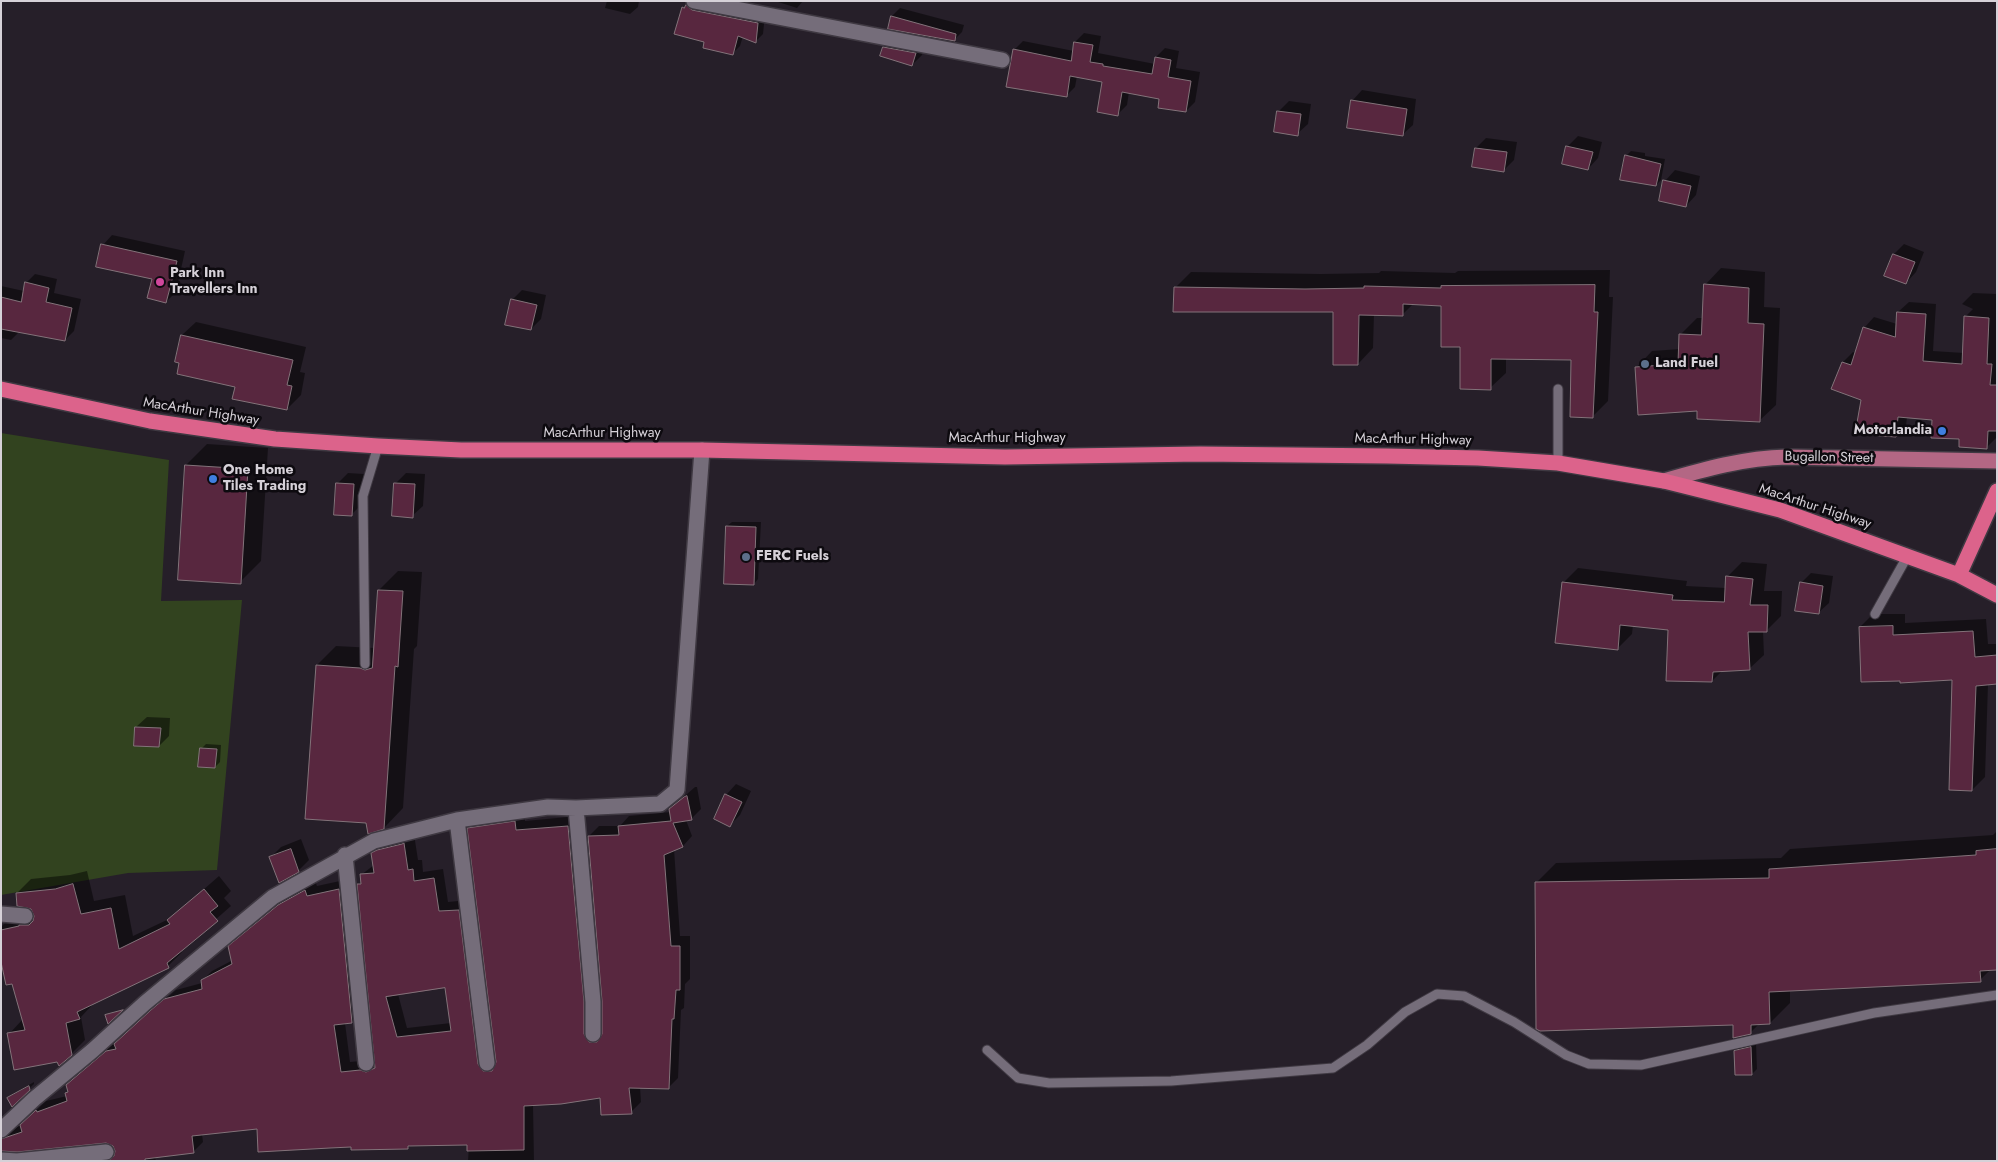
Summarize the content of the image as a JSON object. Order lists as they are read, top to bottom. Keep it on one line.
{"streets":{"highway":["MacArthur Highway"],"main road":["Bugallon Street"]},"crossings":[["MacArthur Highway","Bugallon Street"]],"places":["Park Inn Travellers Inn","Land Fuel","Motorlandia","One Home Tiles Trading","FERC Fuels"]}
